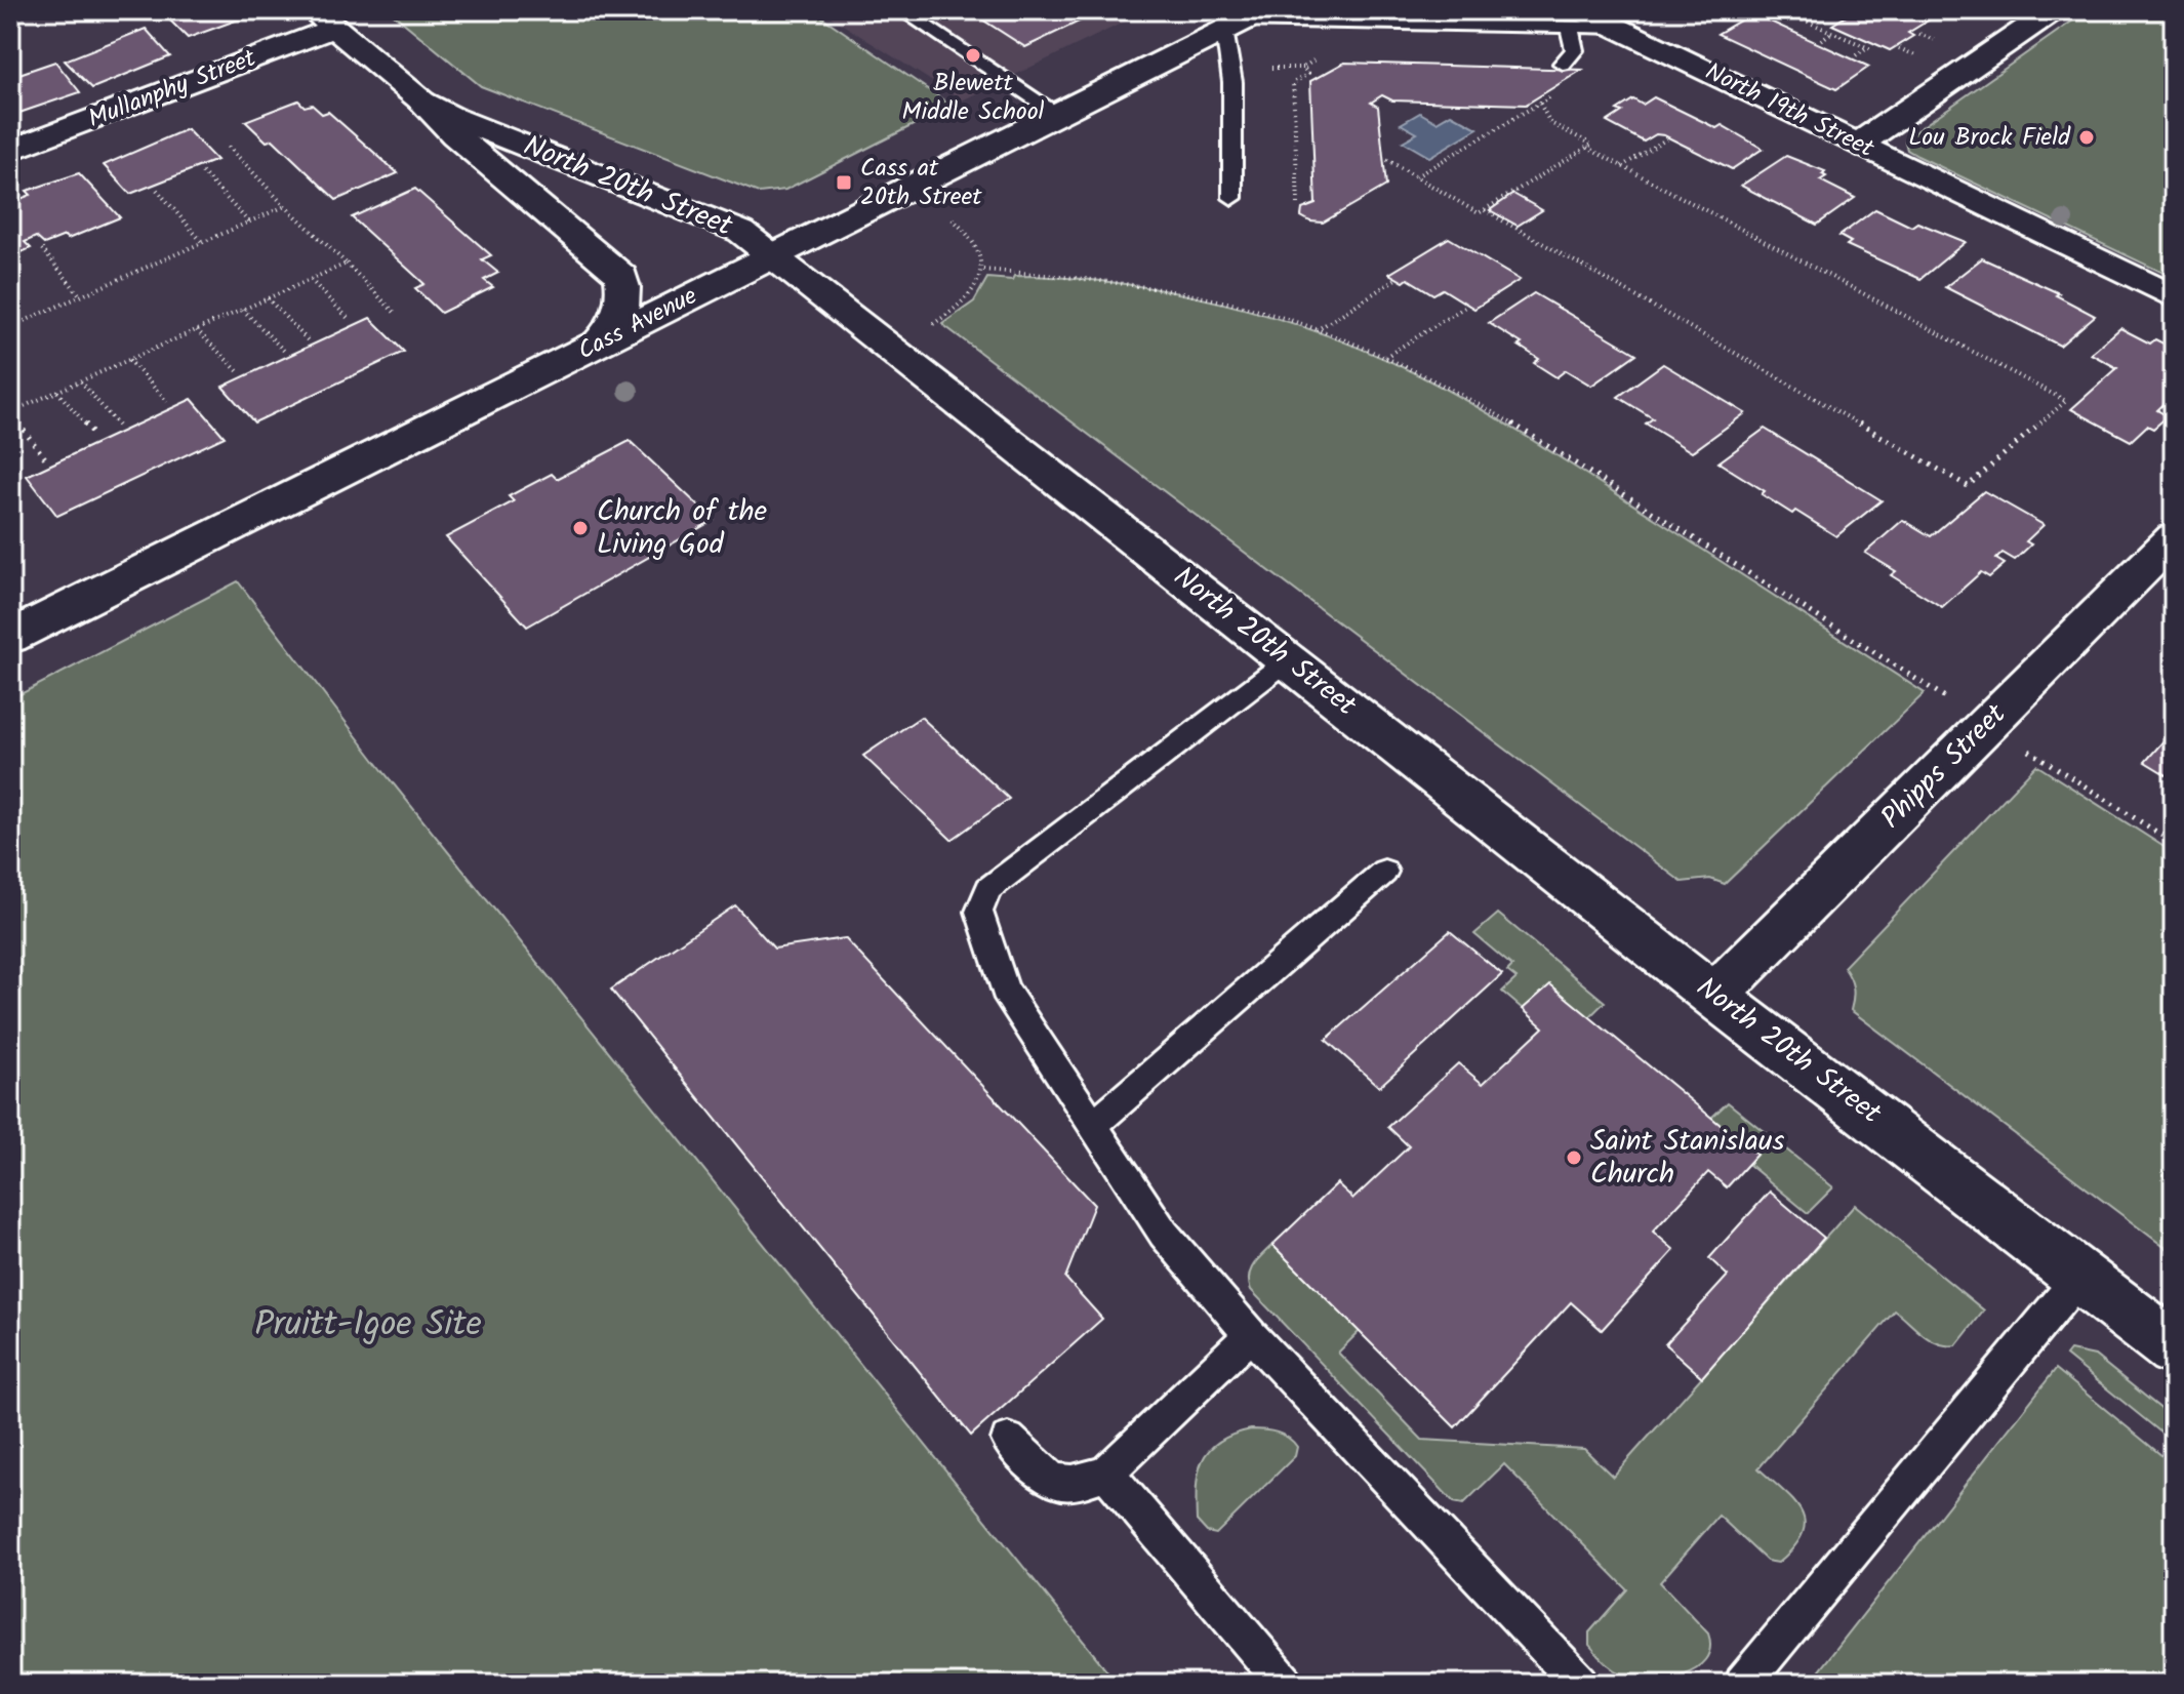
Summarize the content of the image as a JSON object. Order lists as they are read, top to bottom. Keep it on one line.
{"streets":{"street":["Mullanphy Street","North 19th Street","North 20th Street","Cass Avenue","Phipps Street"]},"crossings":[["Mullanphy Street","North 20th Street"],["North 20th Street","Cass Avenue"],["North 20th Street","Phipps Street"]],"parks":["Pruitt-Igoe Site"],"places":{"other":["Blewett Middle School","Lou Brock Field","Church of the Living God","Saint Stanislaus Church"],"transit":["Cass at 20th Street"]}}
